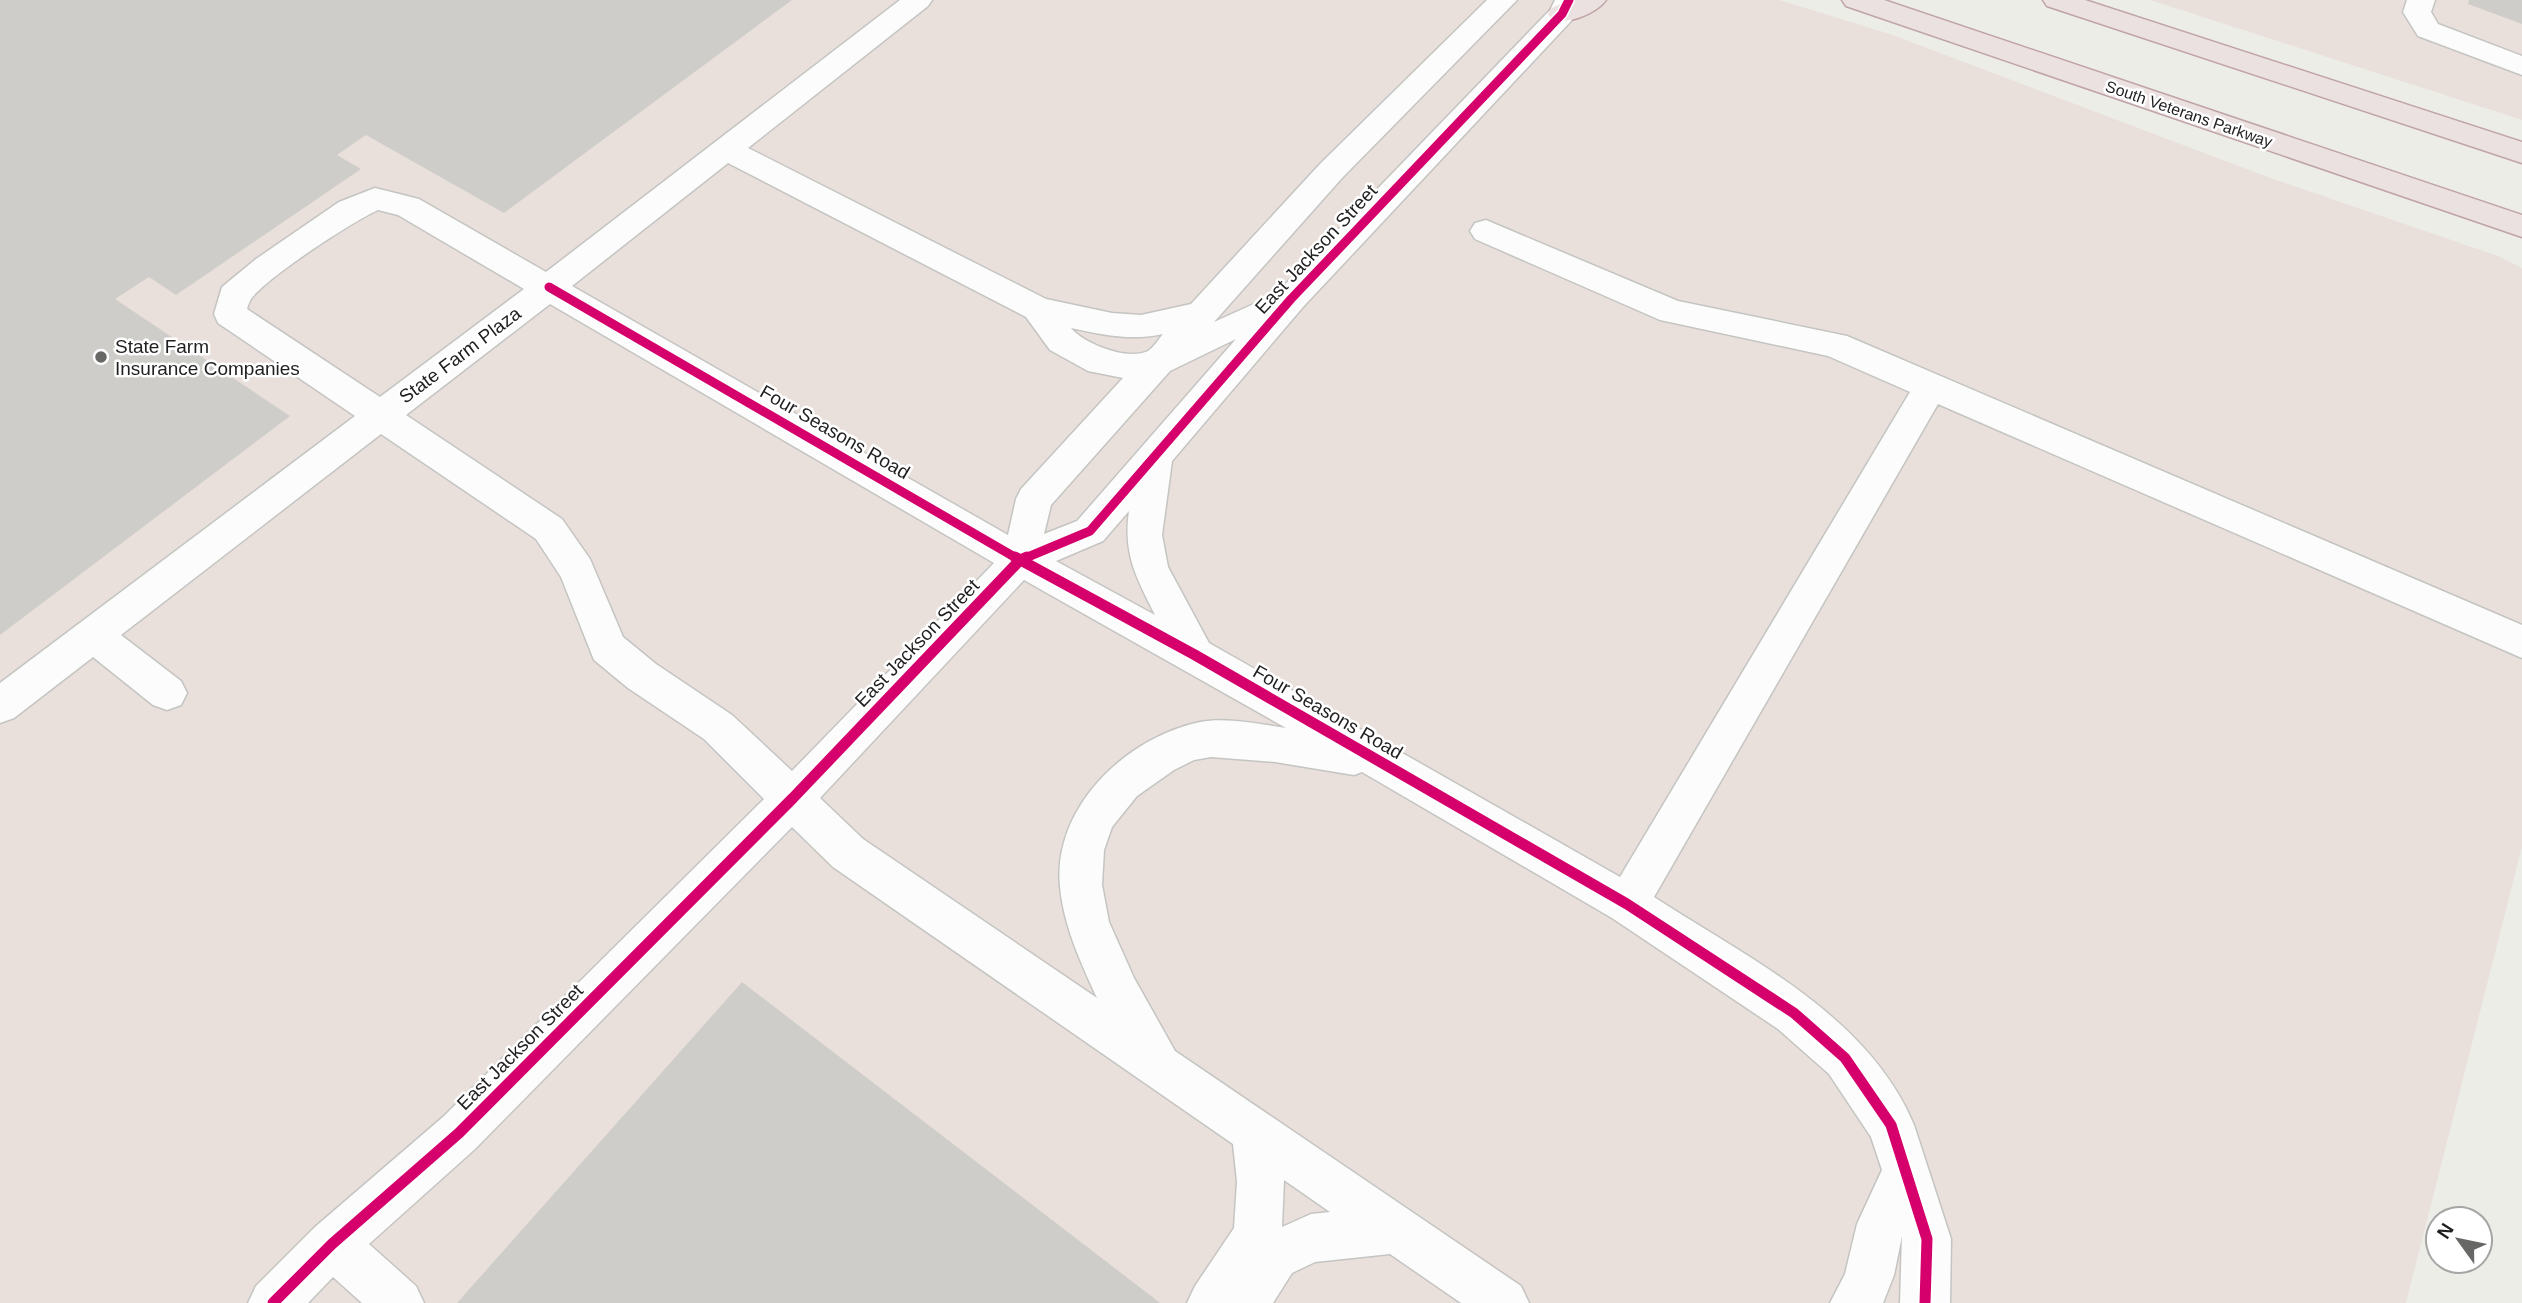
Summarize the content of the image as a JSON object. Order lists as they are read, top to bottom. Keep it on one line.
{"streets":{"highway":["South Veterans Parkway"],"street":["East Jackson Street","State Farm Plaza","Four Seasons Road"]},"crossings":[["East Jackson Street","Four Seasons Road"],["State Farm Plaza","Four Seasons Road"]],"places":["State Farm Insurance Companies"],"north":"top left"}
